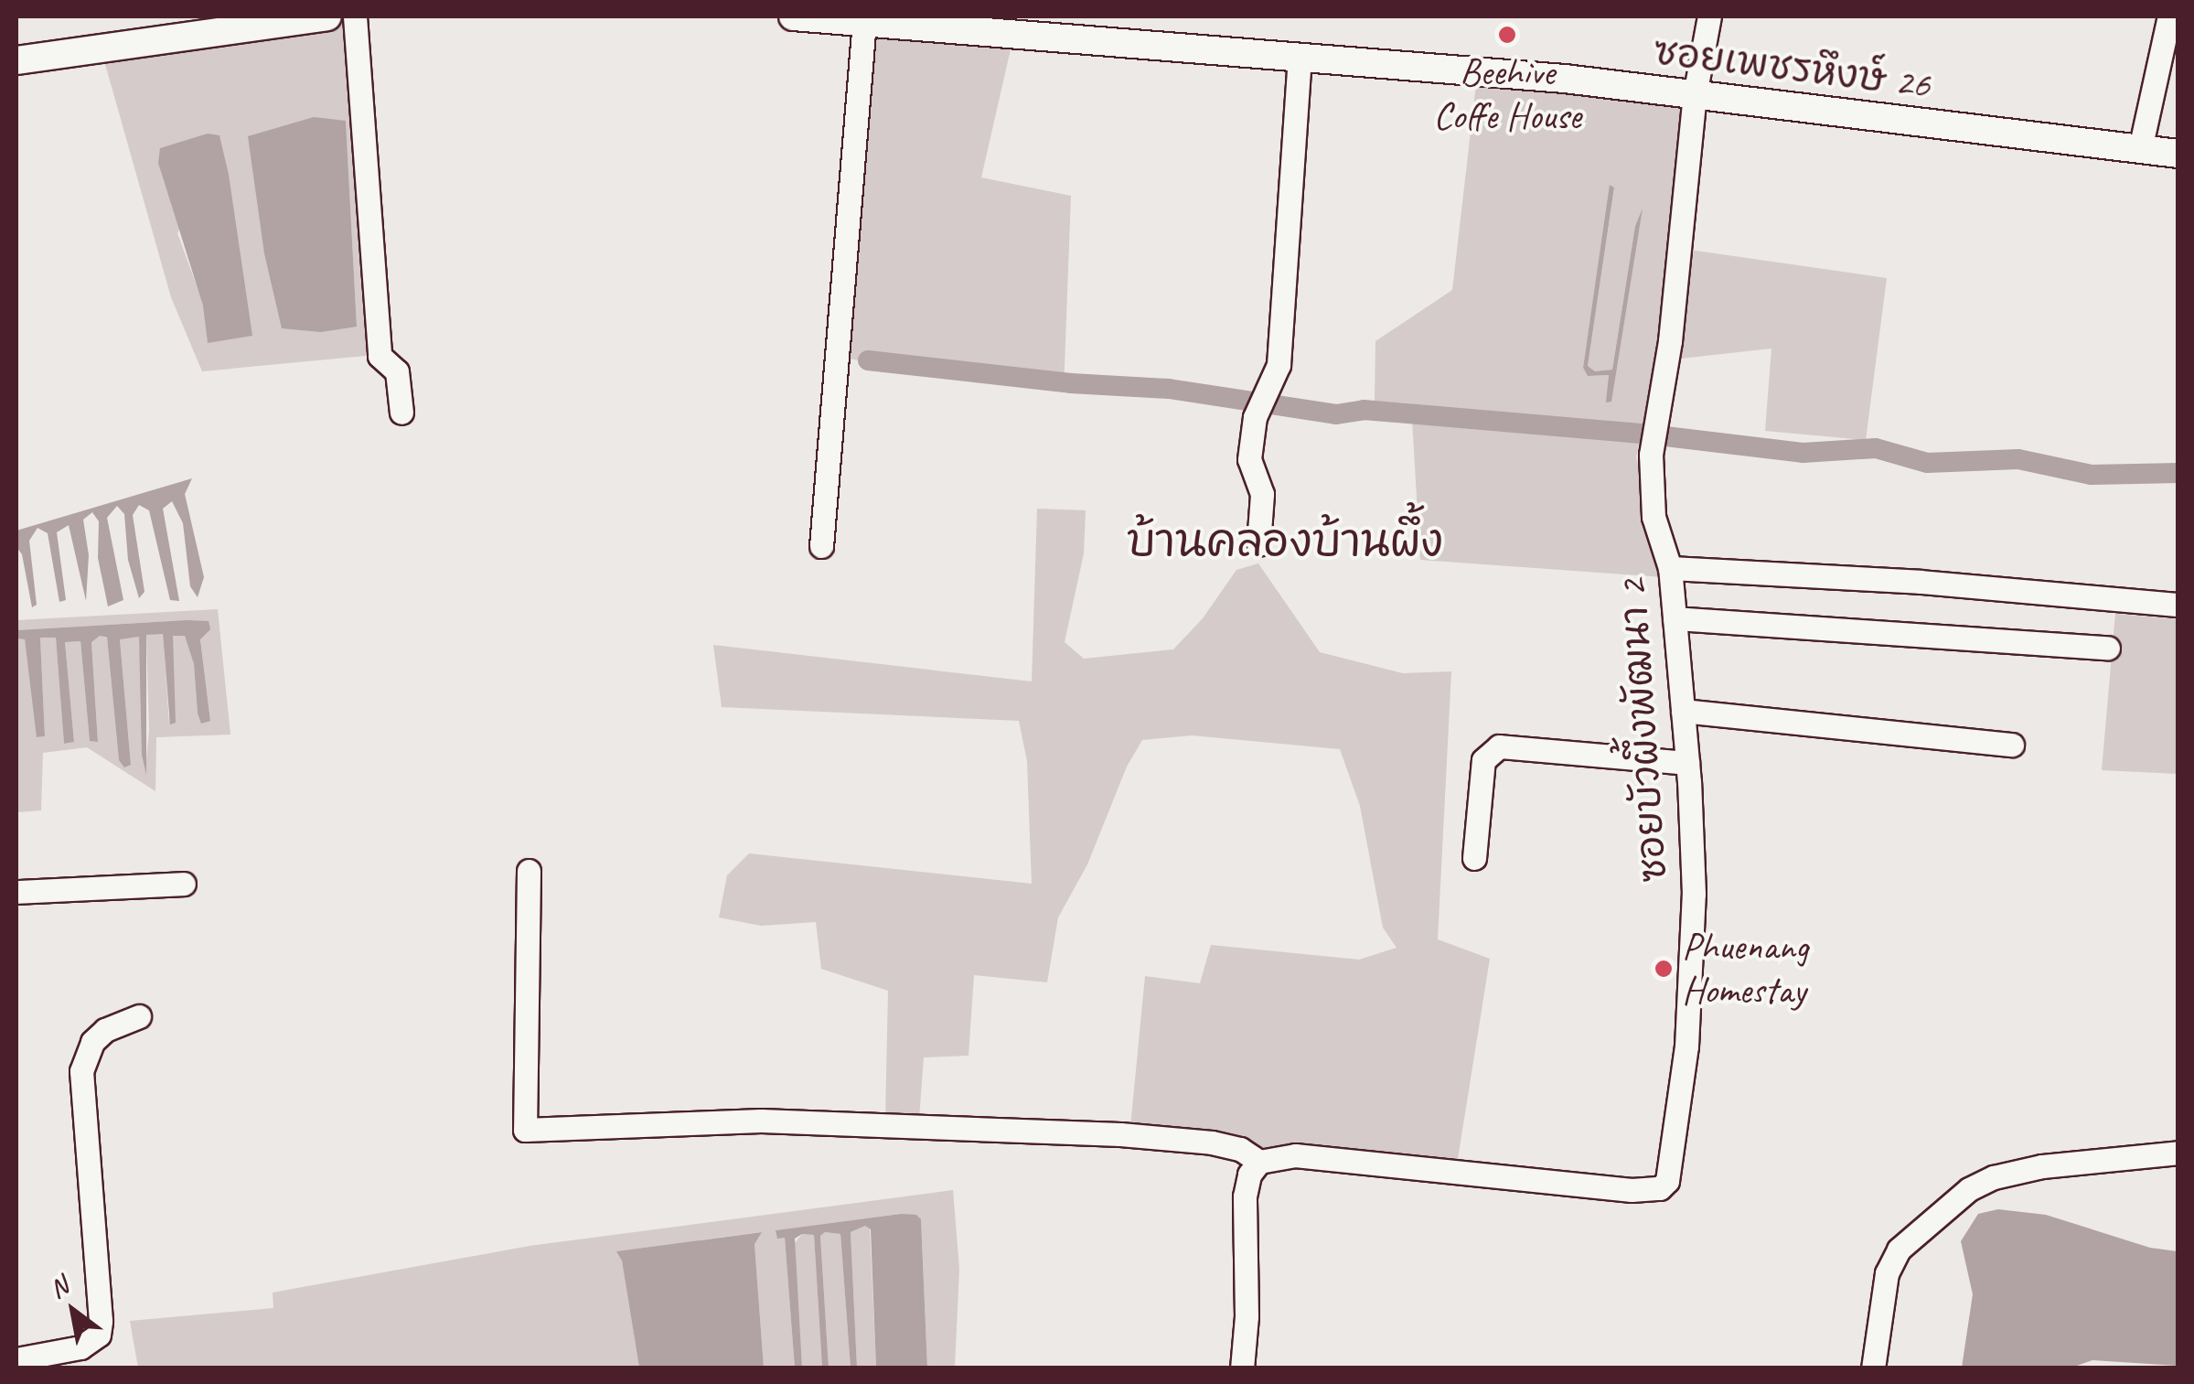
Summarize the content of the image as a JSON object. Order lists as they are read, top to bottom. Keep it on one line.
{"streets":{"street":["ซอยเพชรหึงษ์ 26","ซอยบัวผึ้งพัฒนา 2"]},"crossings":[["ซอยเพชรหึงษ์ 26","ซอยบัวผึ้งพัฒนา 2"]],"districts":["บ้านคลองบ้านผึ้ง"],"places":["Beehive Coffe House","Phuenang Homestay"],"north":"top left"}
